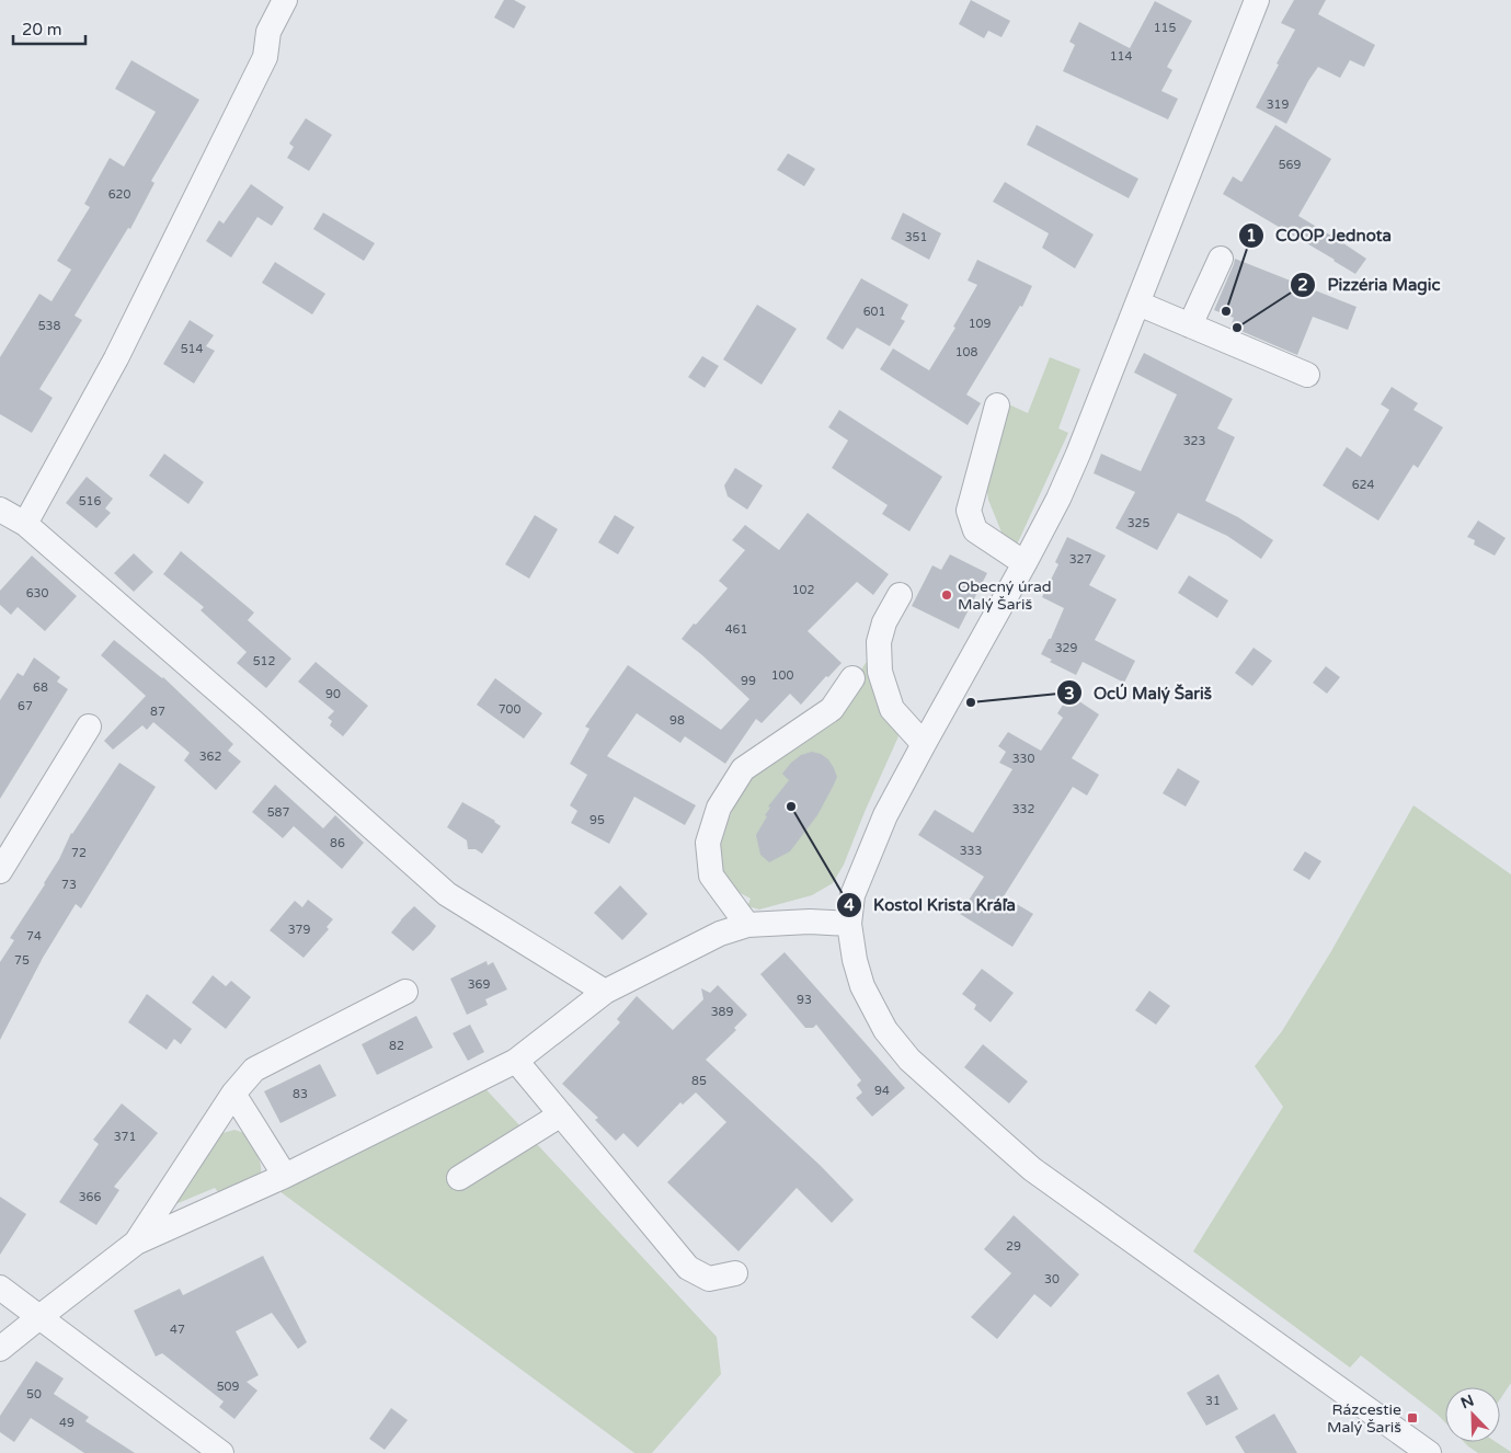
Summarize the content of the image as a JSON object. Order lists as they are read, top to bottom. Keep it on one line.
{"places":{"other":["COOP Jednota","Pizzéria Magic","Obecný úrad Malý Šariš","OcÚ Malý Šariš","Kostol Krista Kráľa"],"transit":["Rázcestie Malý Šariš"]},"house_numbers":["115","114","319","569","620","351","601","109","538","514","108","323","624","516","325","327","102","630","461","329","512","100","99","68","90","67","700","87","98","362","330","332","587","95","86","333","72","73","379","74","75","369","93","389","82","85","94","83","371","366","29","30","47","509","50","31","49"],"scale_bar":"20 m","north":"top left"}
